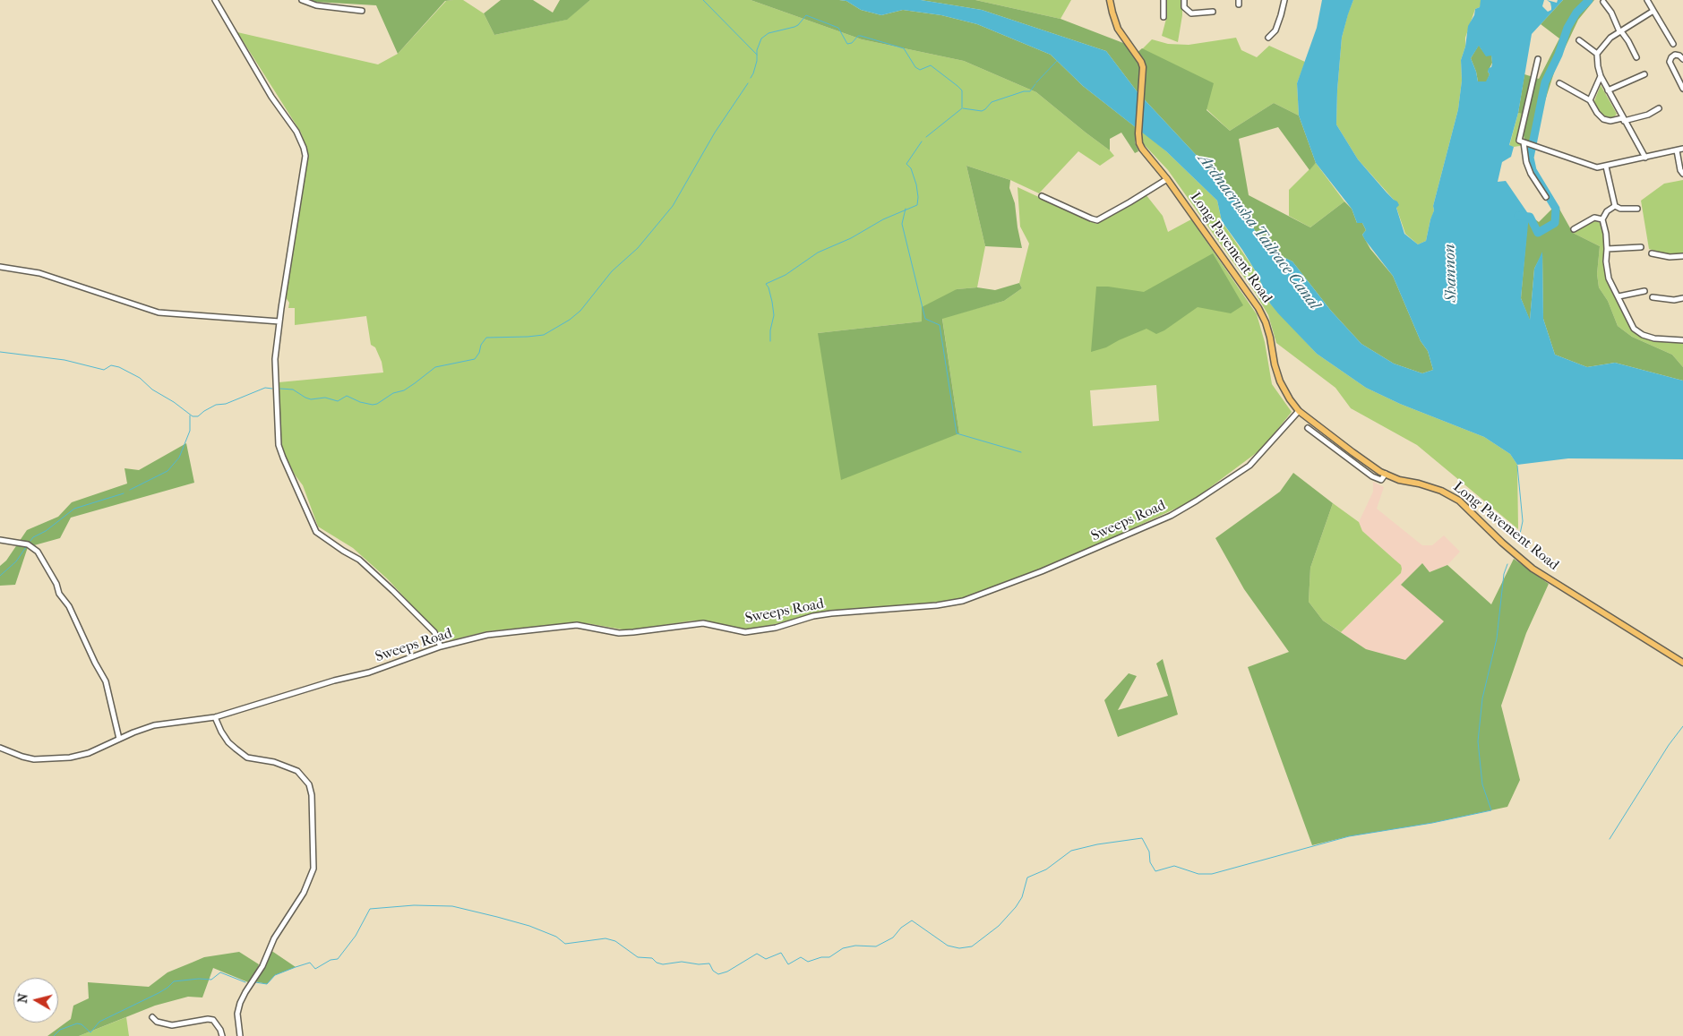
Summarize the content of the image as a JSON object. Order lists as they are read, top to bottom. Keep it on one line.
{"streets":{"main road":["Long Pavement Road"],"street":["Sweeps Road"]},"crossings":[["Long Pavement Road","Sweeps Road"]],"water":["Ardnacrusha Tailrace Canal","Shannon"],"north":"left"}
